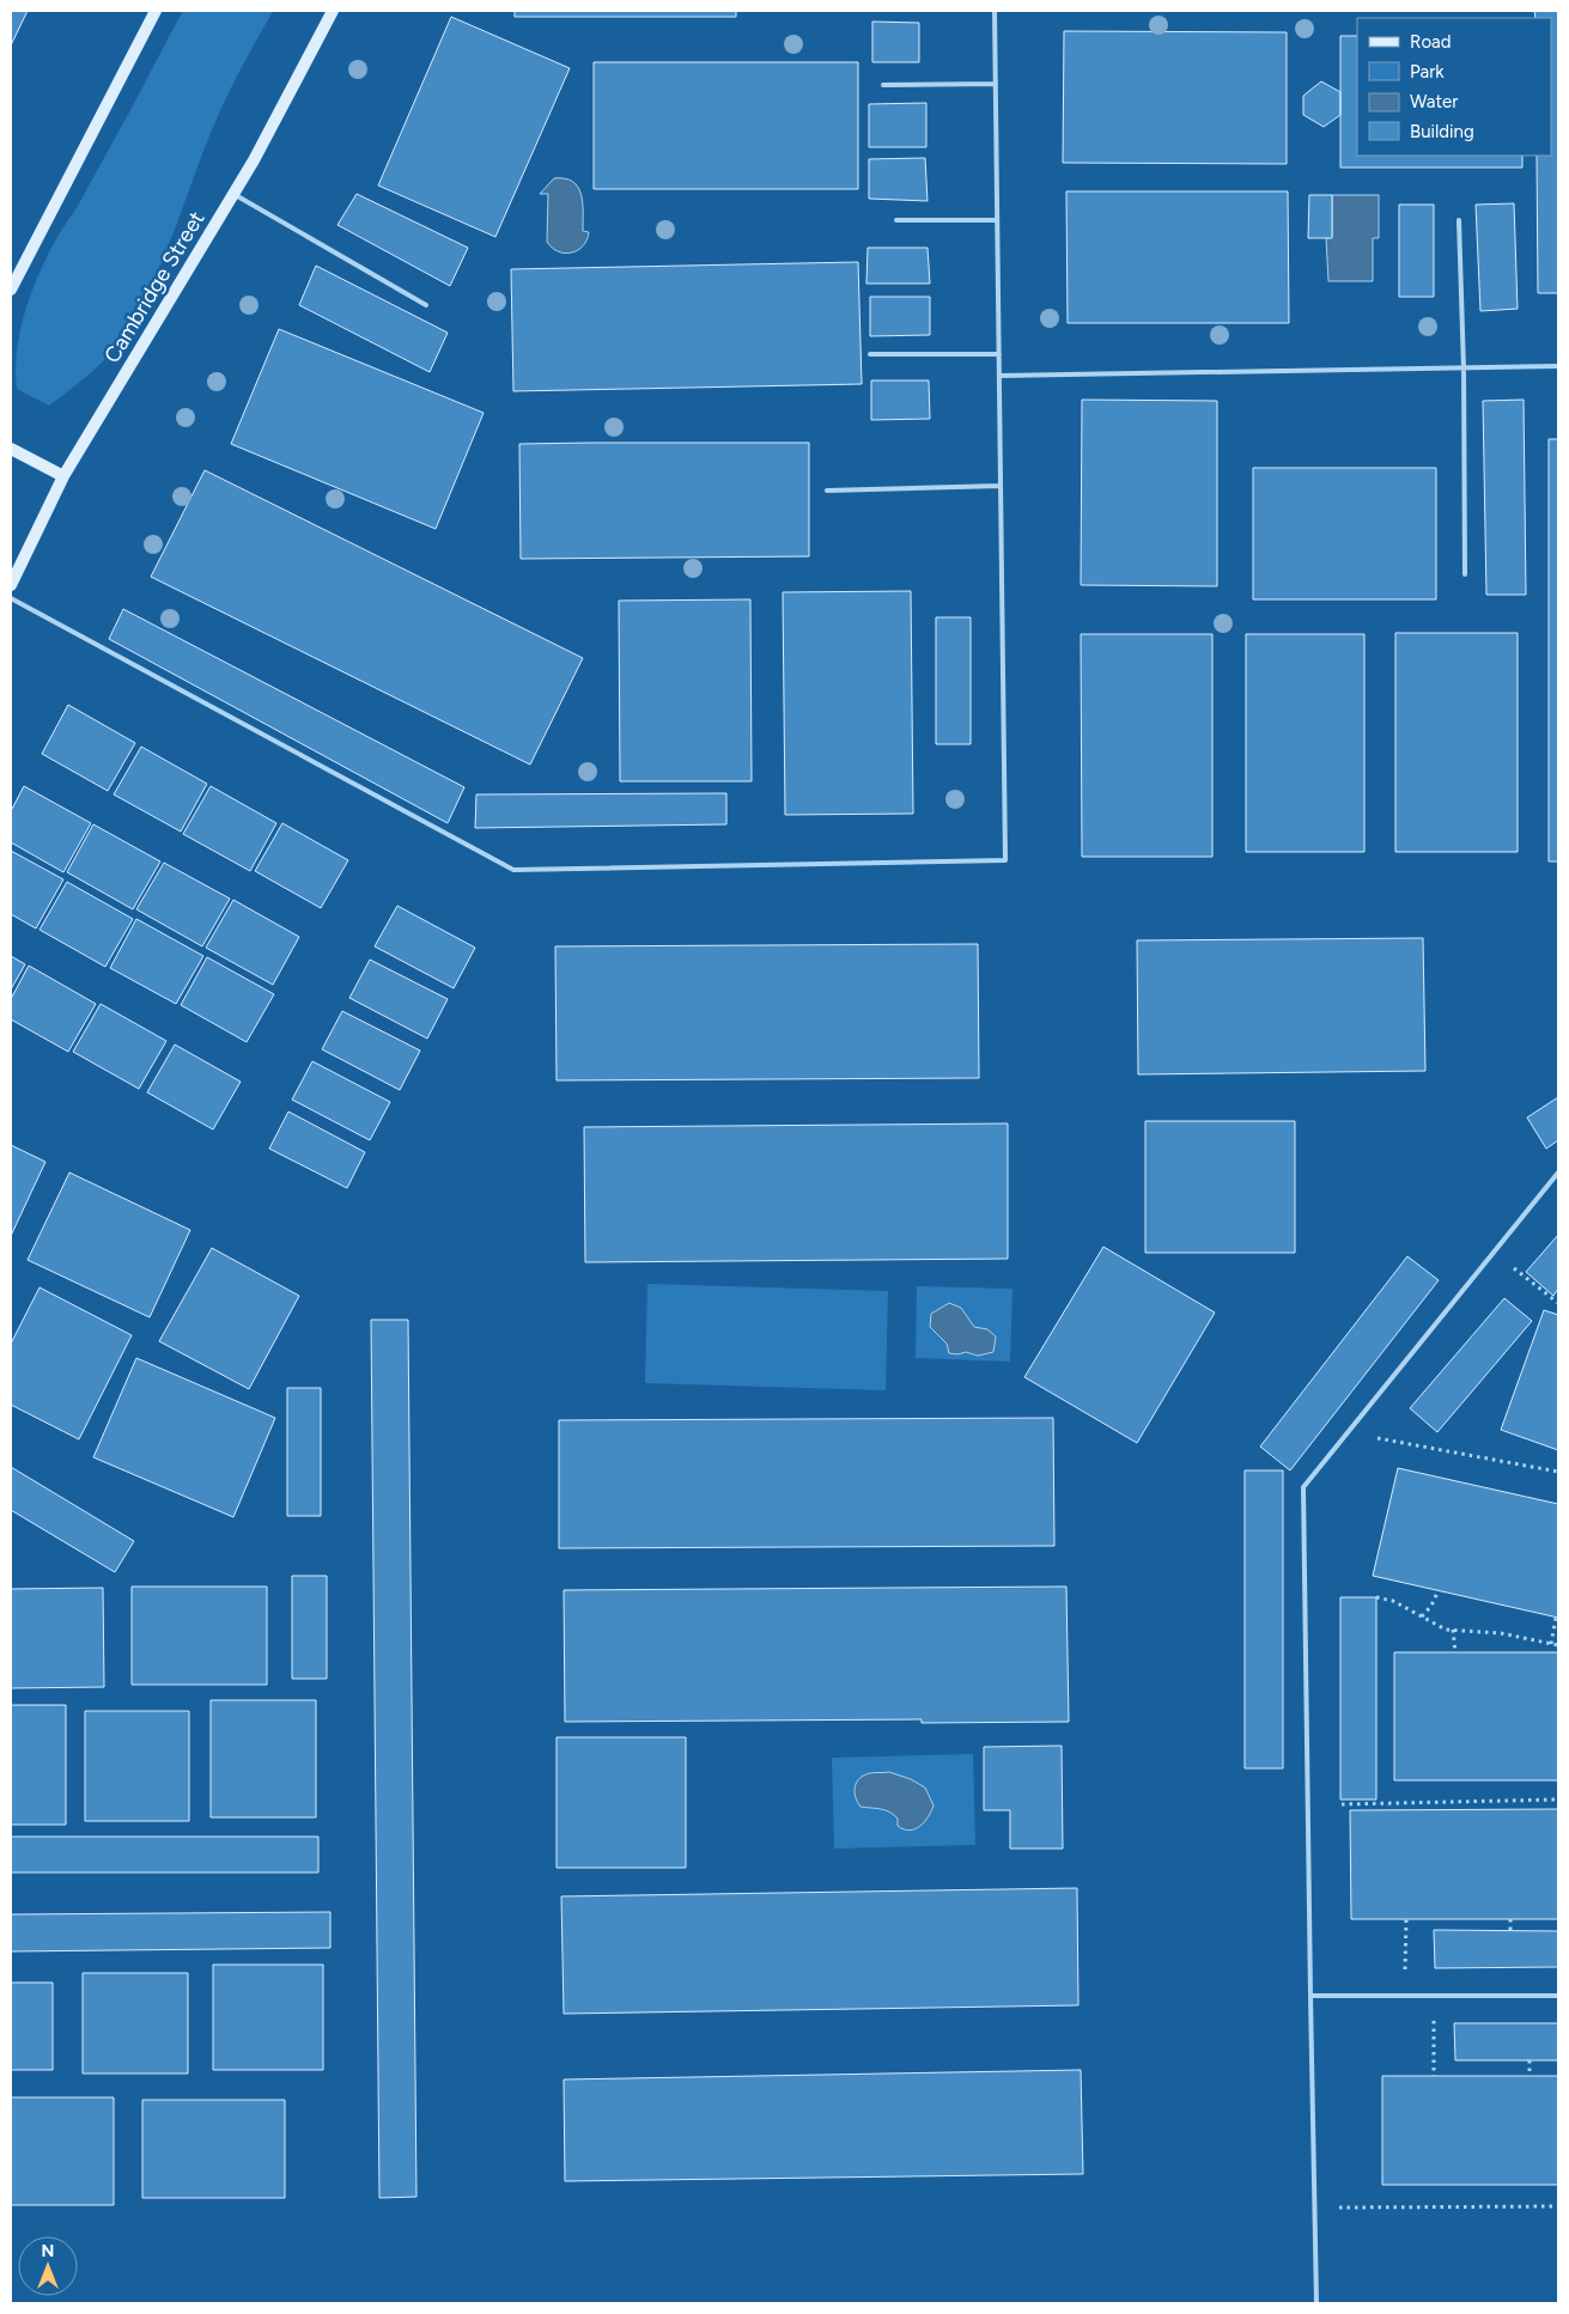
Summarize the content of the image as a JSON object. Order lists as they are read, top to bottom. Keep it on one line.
{"streets":{"street":["Cambridge Street"]},"legend":["Road","Park","Water","Building"],"north":"top"}
